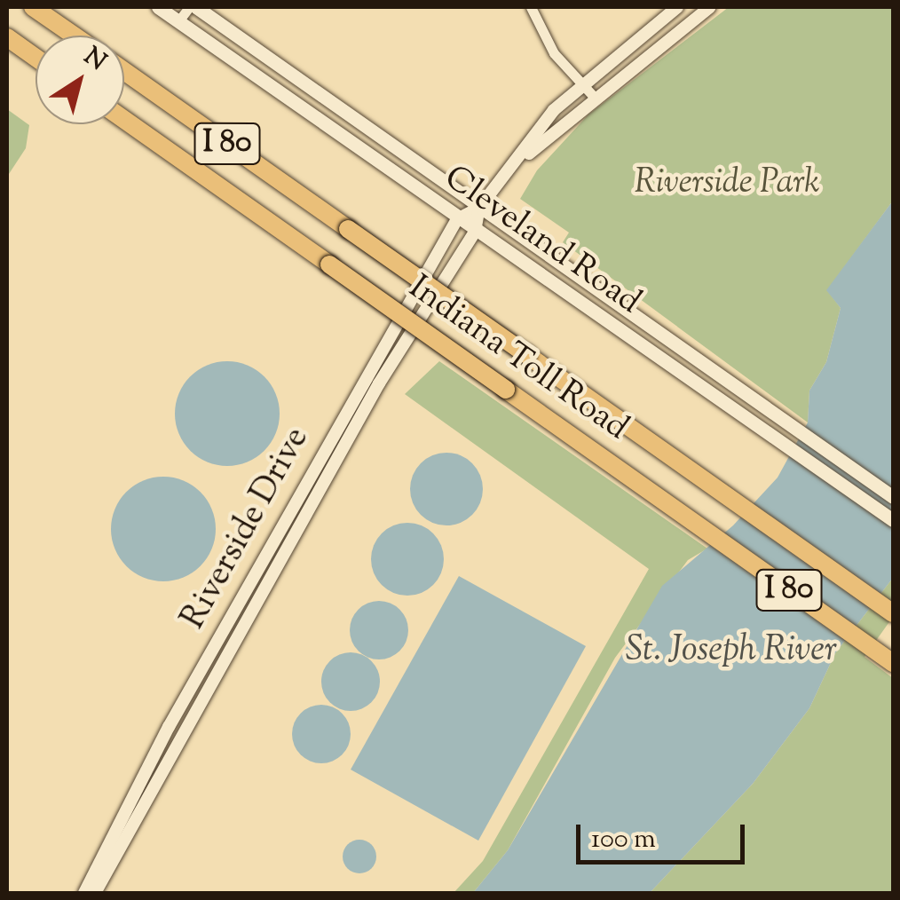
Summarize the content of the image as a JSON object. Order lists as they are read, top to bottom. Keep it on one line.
{"streets":{"highway":["I 80","Indiana Toll Road"],"main road":["Cleveland Road"],"street":["Riverside Drive"]},"crossings":[["Cleveland Road","Riverside Drive"]],"water":["St. Joseph River"],"parks":["Riverside Park"],"scale_bar":"100 m","north":"top right"}
